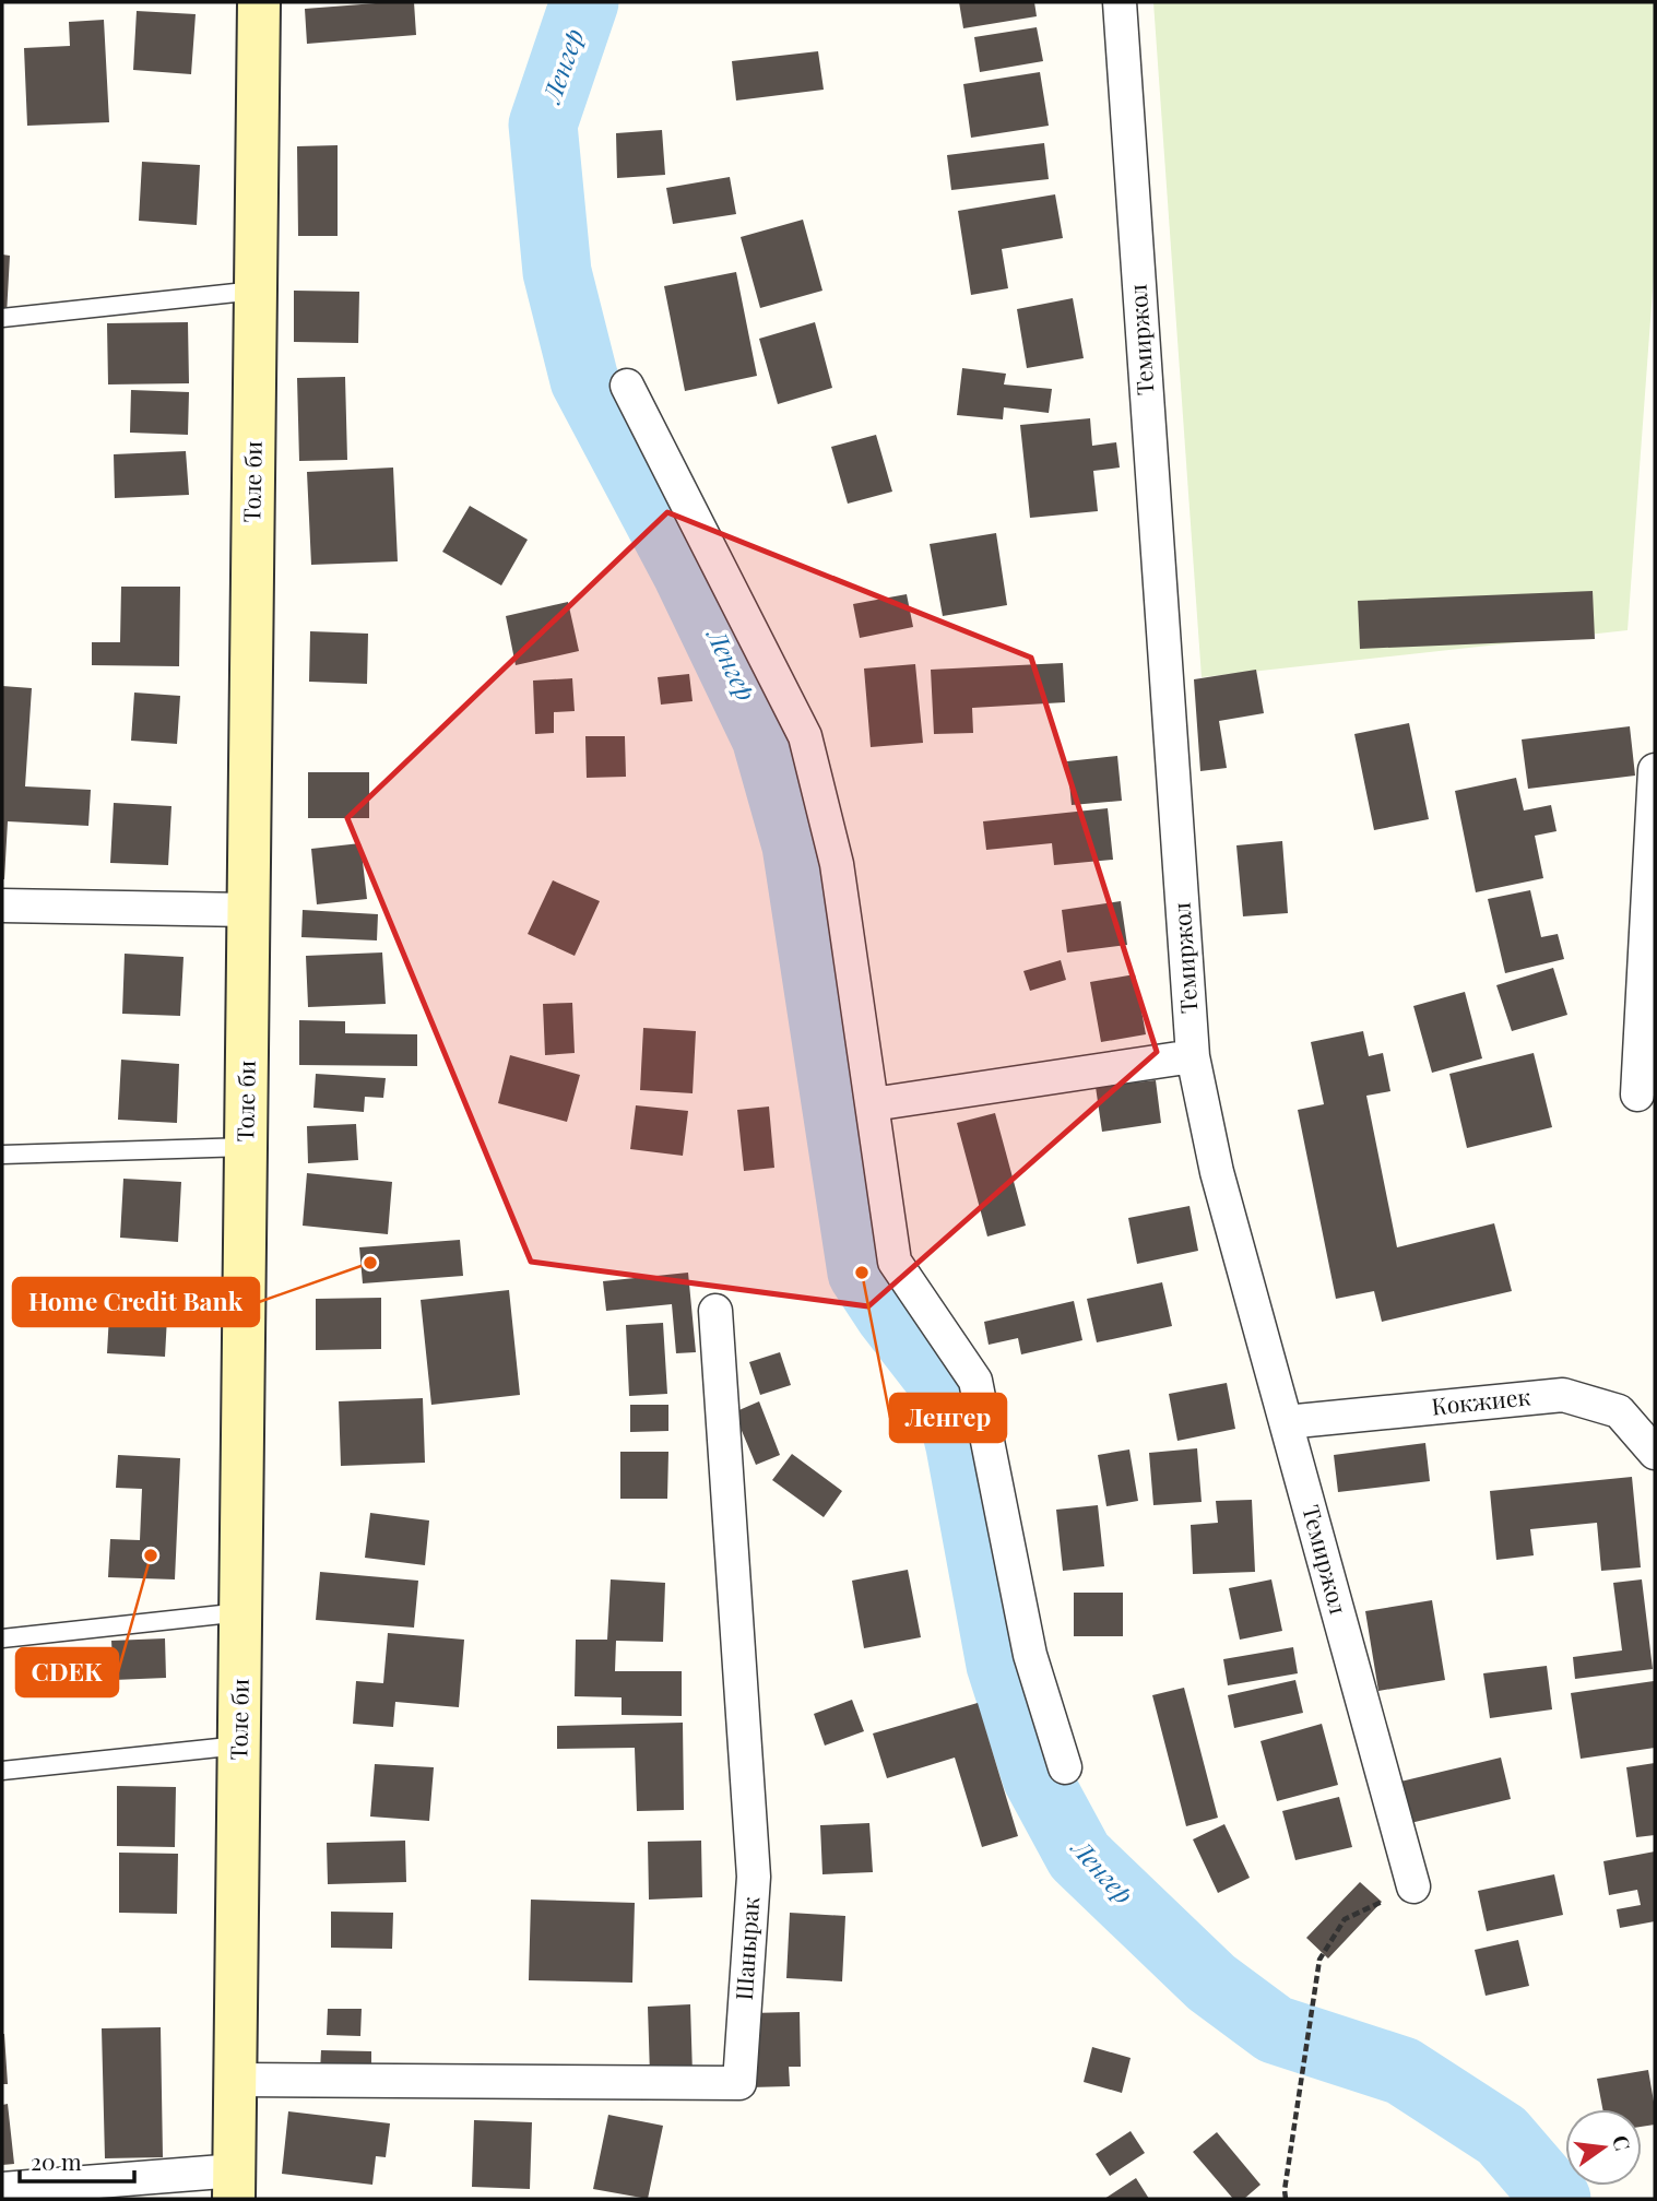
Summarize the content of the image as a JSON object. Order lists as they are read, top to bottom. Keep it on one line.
{"streets":{"main road":["Толе би"],"street":["Темиржол","Кокжиек","Шанырак"]},"crossings":[["Темиржол","Кокжиек"],["Толе би","Шанырак"]],"water":["Ленгер"],"places":["Home Credit Bank","Ленгер","CDEK"],"scale_bar":"20 m","north":"right"}
